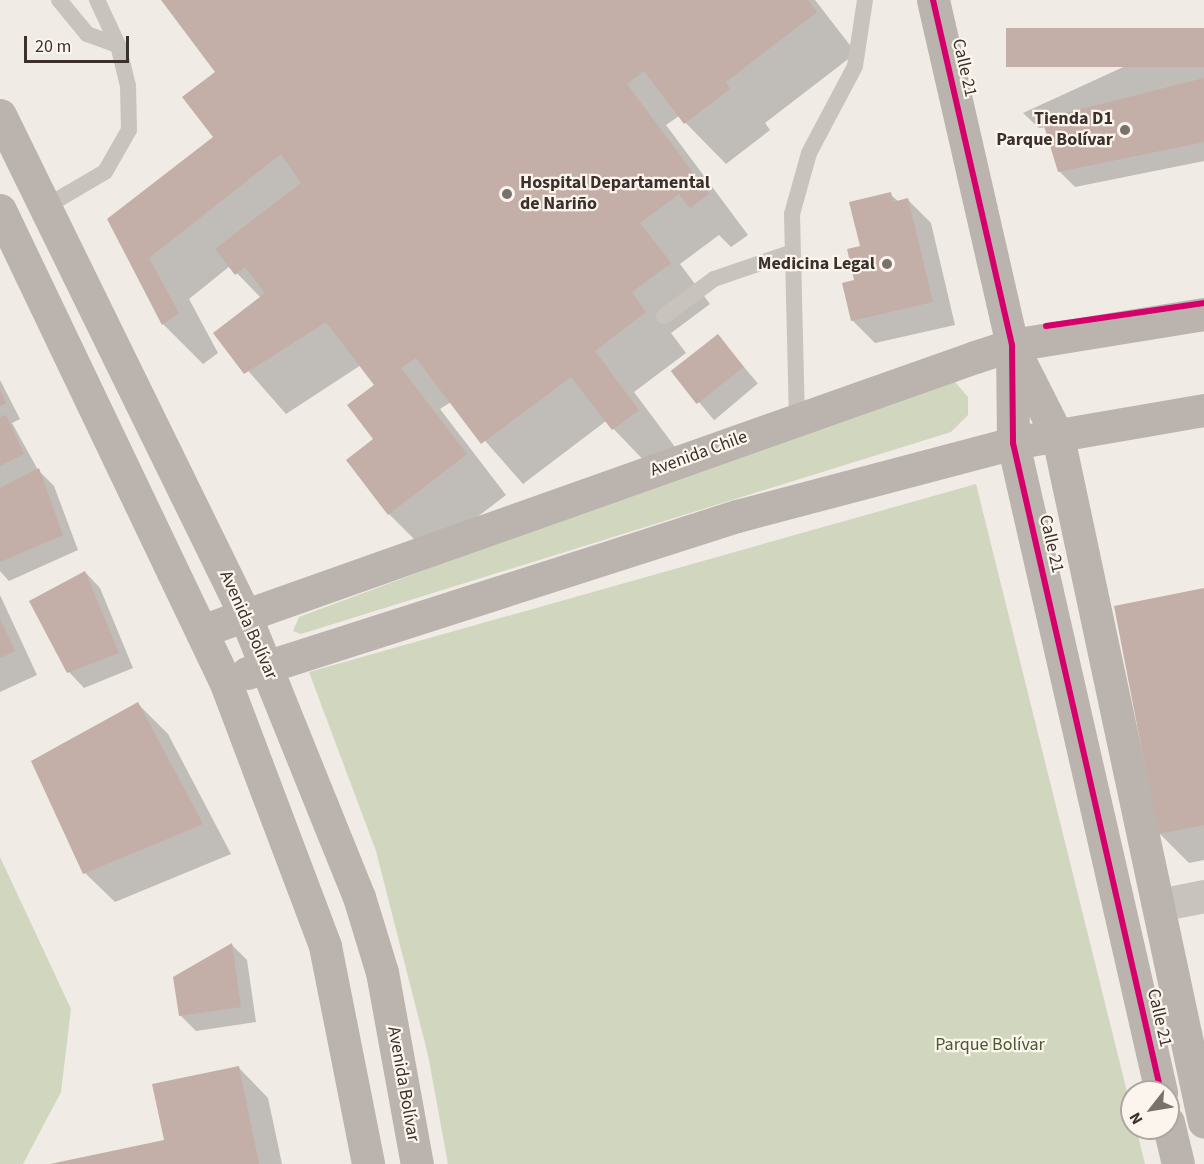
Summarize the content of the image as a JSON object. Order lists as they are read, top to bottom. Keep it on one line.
{"streets":{"main road":["Calle 21","Avenida Chile","Avenida Bolívar"]},"crossings":[["Calle 21","Avenida Chile"],["Avenida Chile","Avenida Bolívar"]],"parks":["Parque Bolívar"],"places":["Tienda D1 Parque Bolívar","Hospital Departamental de Nariño","Medicina Legal"],"scale_bar":"20 m","north":"bottom left"}
